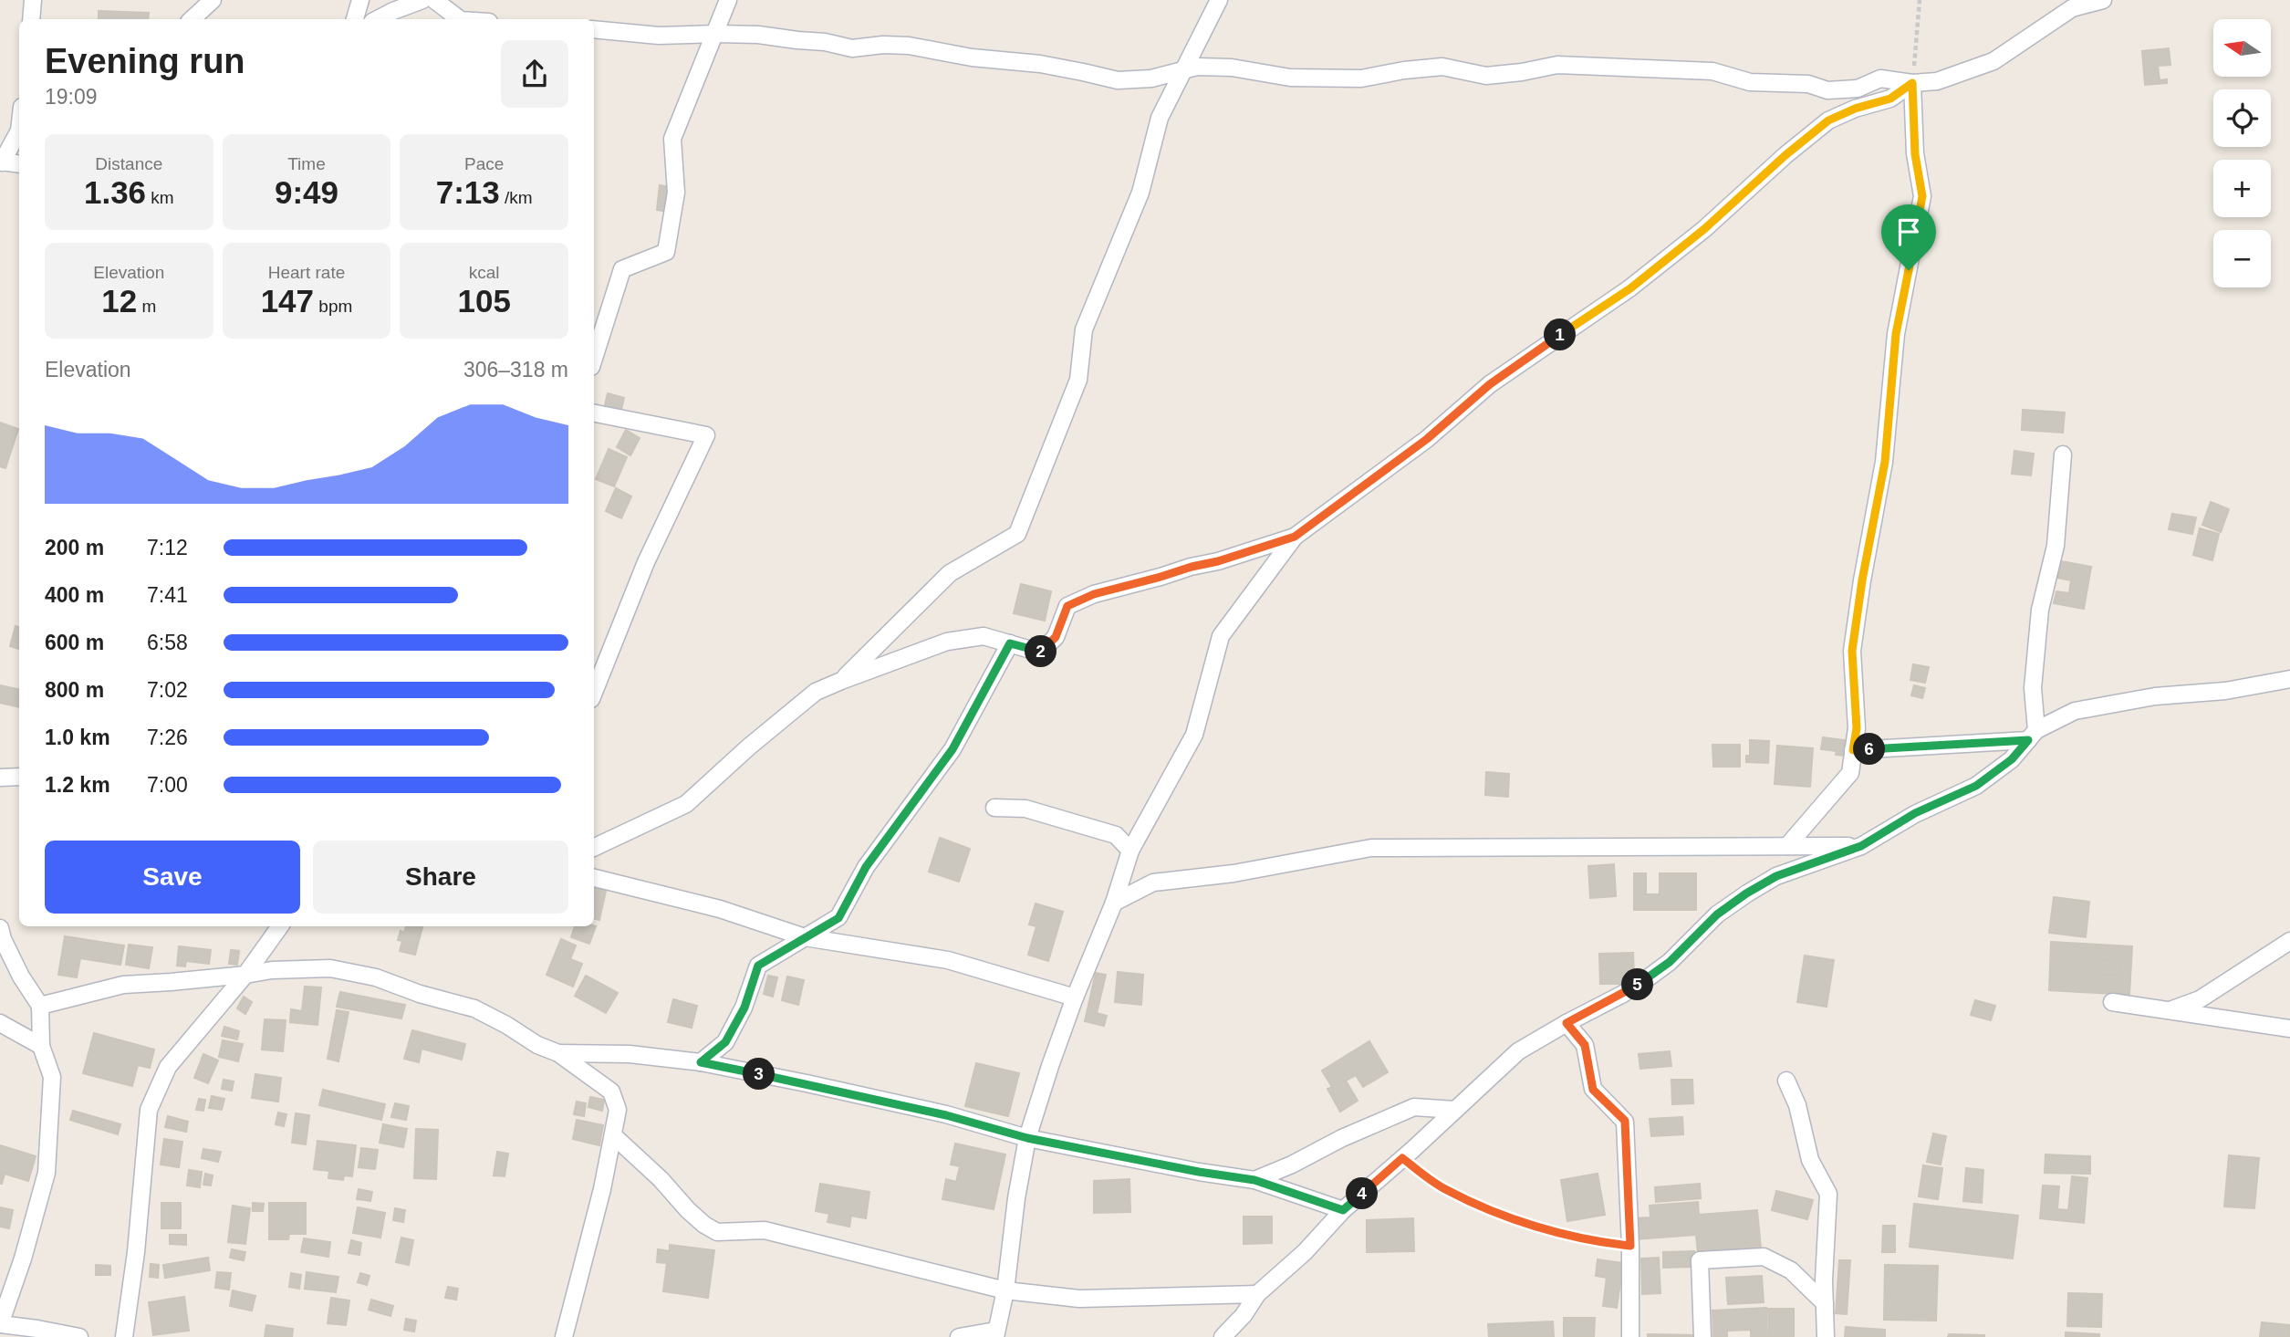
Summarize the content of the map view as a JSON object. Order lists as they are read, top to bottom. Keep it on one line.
{"north":"left","page":{"map_buttons":["+","−"],"heading":["Evening run","19:09"],"stats":[["Distance","1.36 km"],["Time","9:49"],["Pace","7:13 /km"],["Elevation","12 m"],["Heart rate","147 bpm"],["kcal","105"]],"pins":["1","2","6","5","3","4"],"chart":["Elevation","306–318 m"],"list":[{"name":"200 m","note":"7:12"},{"name":"400 m","note":"7:41"},{"name":"600 m","note":"6:58"},{"name":"800 m","note":"7:02"},{"name":"1.0 km","note":"7:26"},{"name":"1.2 km","note":"7:00"}],"buttons":["Save","Share"]}}
